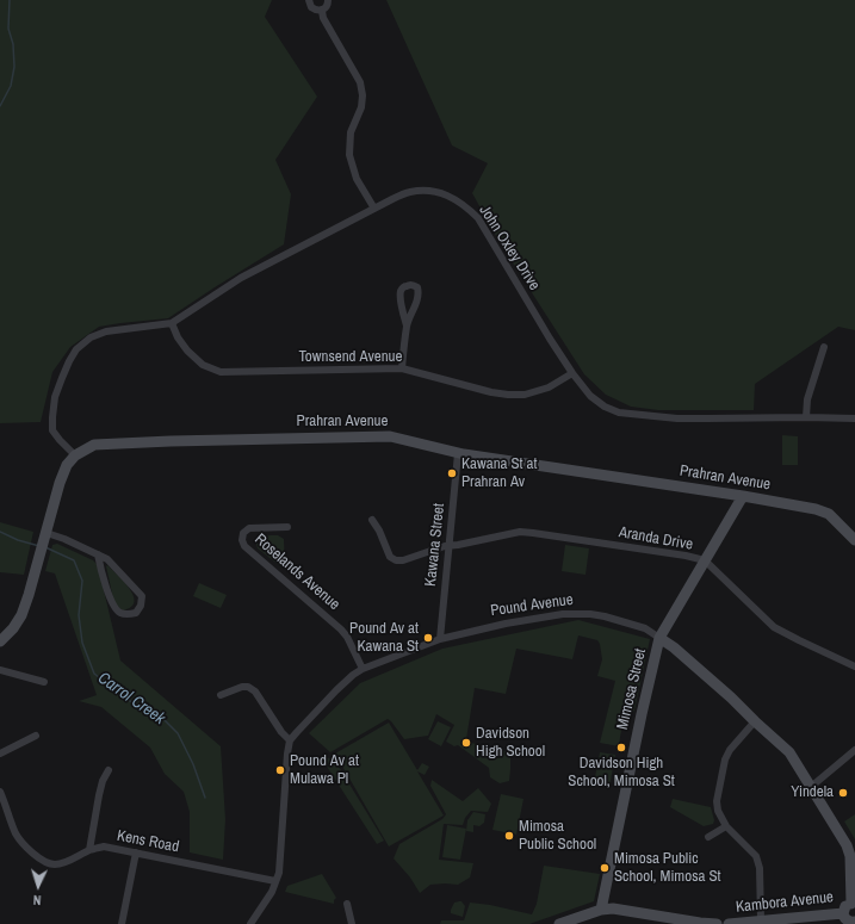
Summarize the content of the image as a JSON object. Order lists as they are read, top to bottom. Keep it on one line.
{"streets":{"street":["John Oxley Drive","Townsend Avenue","Prahran Avenue","Aranda Drive","Kawana Street","Roselands Avenue","Pound Avenue","Mimosa Street","Kens Road","Kambora Avenue"]},"crossings":[["John Oxley Drive","Townsend Avenue"],["John Oxley Drive","Prahran Avenue"],["Prahran Avenue","Kawana Street"],["Prahran Avenue","Mimosa Street"],["Aranda Drive","Kawana Street"],["Aranda Drive","Mimosa Street"],["Kawana Street","Pound Avenue"],["Roselands Avenue","Pound Avenue"],["Pound Avenue","Mimosa Street"]],"water":["Carrol Creek"],"places":["Kawana St at Prahran Av","Pound Av at Kawana St","Davidson High School","Davidson High School, Mimosa St","Pound Av at Mulawa Pl","Yindela","Mimosa Public School","Mimosa Public School, Mimosa St"],"north":"bottom"}
